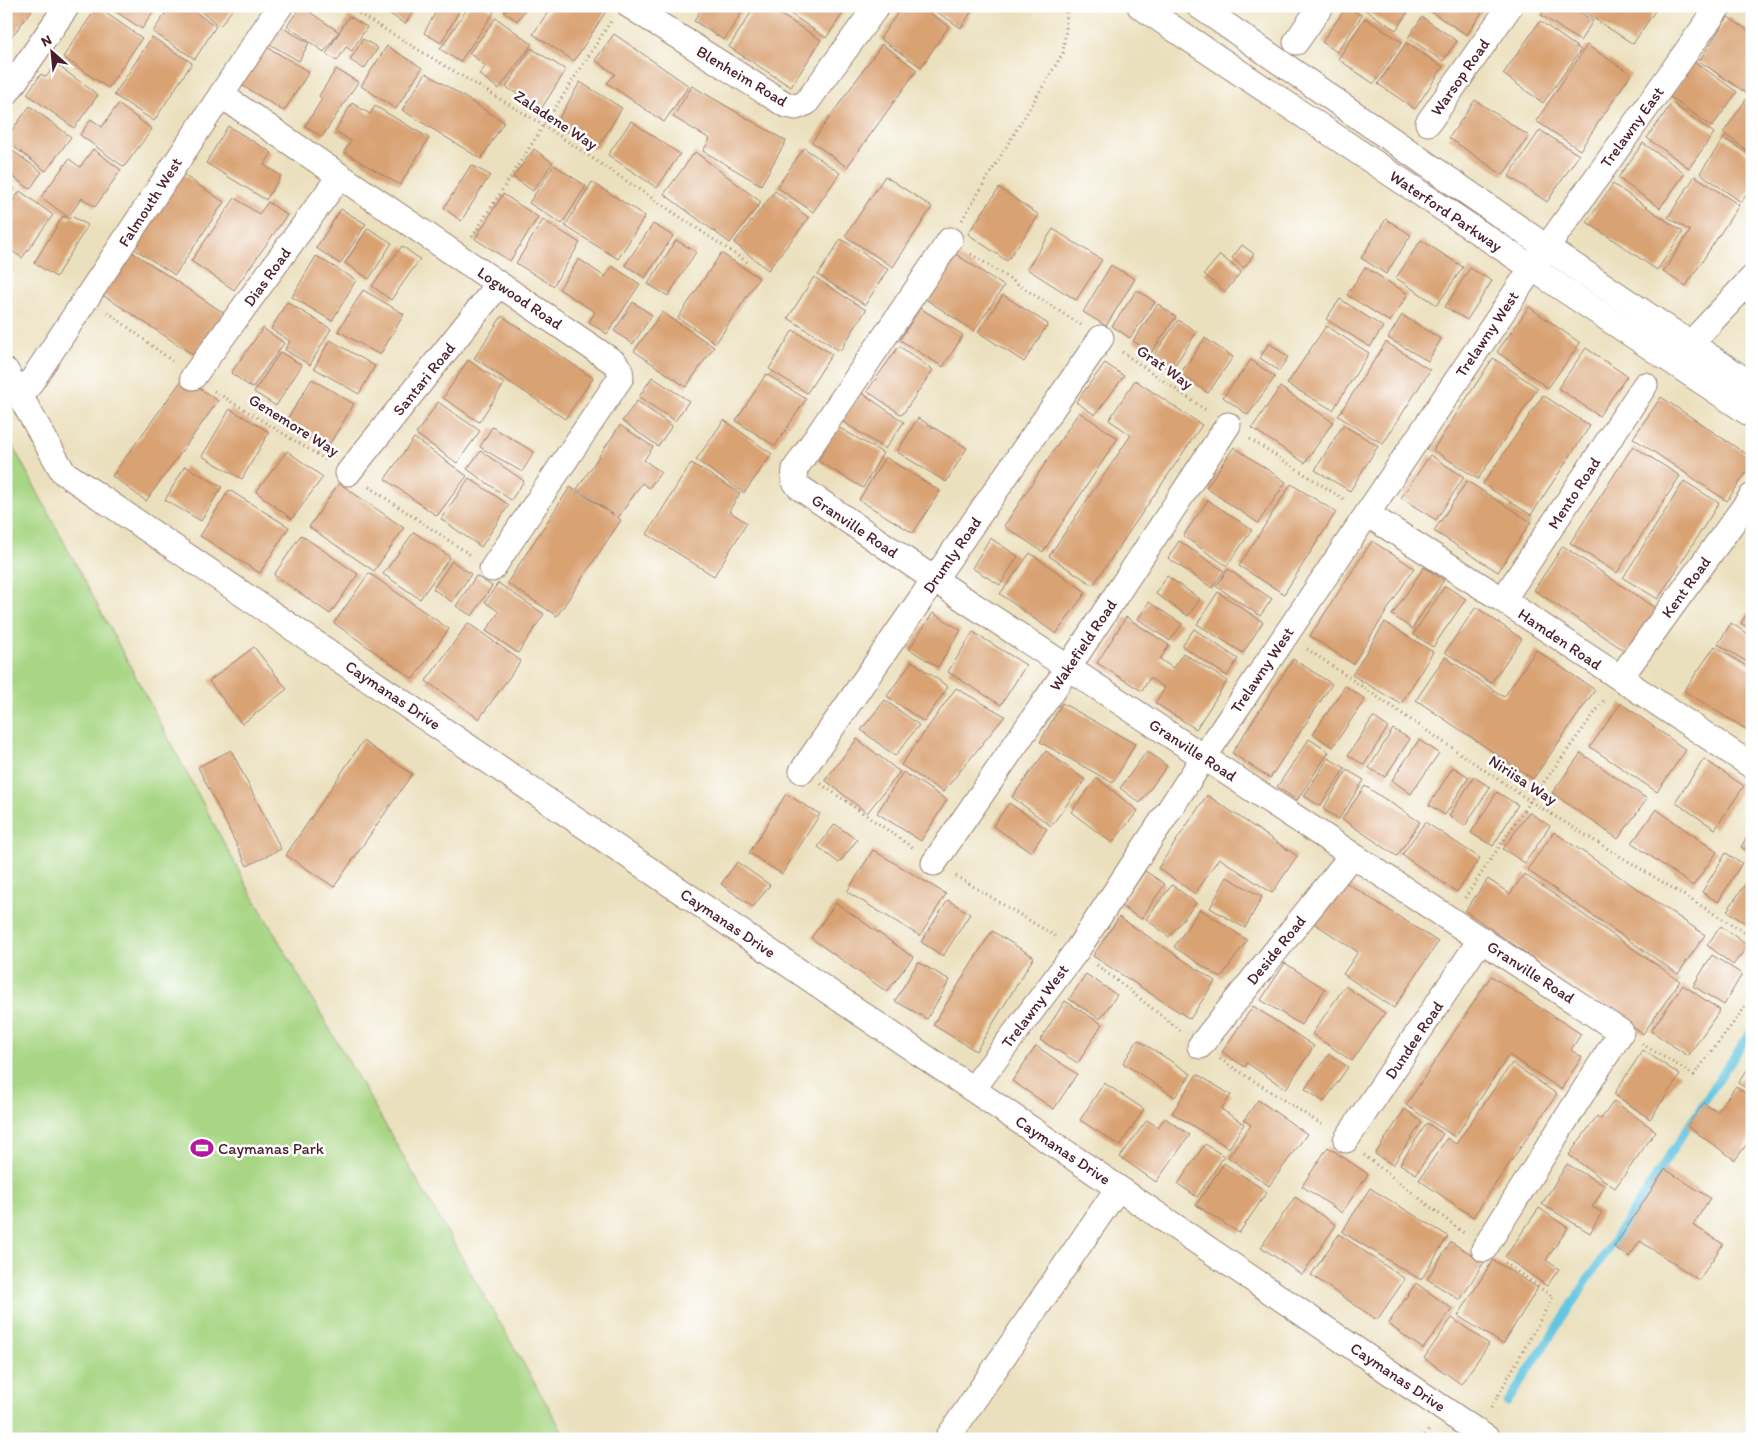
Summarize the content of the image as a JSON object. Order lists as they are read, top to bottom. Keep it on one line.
{"streets":{"street":["Blenheim Road","Warsop Road","Trelawny East","Falmouth West","Waterford Parkway","Dias Road","Logwood Road","Trelawny West","Santari Road","Mento Road","Granville Road","Drumly Road","Kent Road","Hamden Road","Wakefield Road","Caymanas Drive","Deside Road","Dundee Road"],"path":["Zaladene Way","Grat Way","Genemore Way","Niriisa Way"]},"crossings":[["Trelawny East","Waterford Parkway"],["Trelawny East","Trelawny West"],["Falmouth West","Logwood Road"],["Falmouth West","Genemore Way"],["Falmouth West","Caymanas Drive"],["Waterford Parkway","Trelawny West"],["Dias Road","Logwood Road"],["Dias Road","Genemore Way"],["Logwood Road","Santari Road"],["Logwood Road","Genemore Way"],["Trelawny West","Grat Way"],["Trelawny West","Granville Road"],["Trelawny West","Hamden Road"],["Trelawny West","Caymanas Drive"],["Trelawny West","Niriisa Way"],["Grat Way","Granville Road"],["Grat Way","Drumly Road"],["Grat Way","Hamden Road"],["Grat Way","Wakefield Road"],["Santari Road","Genemore Way"],["Mento Road","Hamden Road"],["Granville Road","Drumly Road"],["Granville Road","Wakefield Road"],["Granville Road","Deside Road"],["Granville Road","Dundee Road"],["Kent Road","Hamden Road"]],"places":{"sports":["Caymanas Park"]},"north":"top left"}
